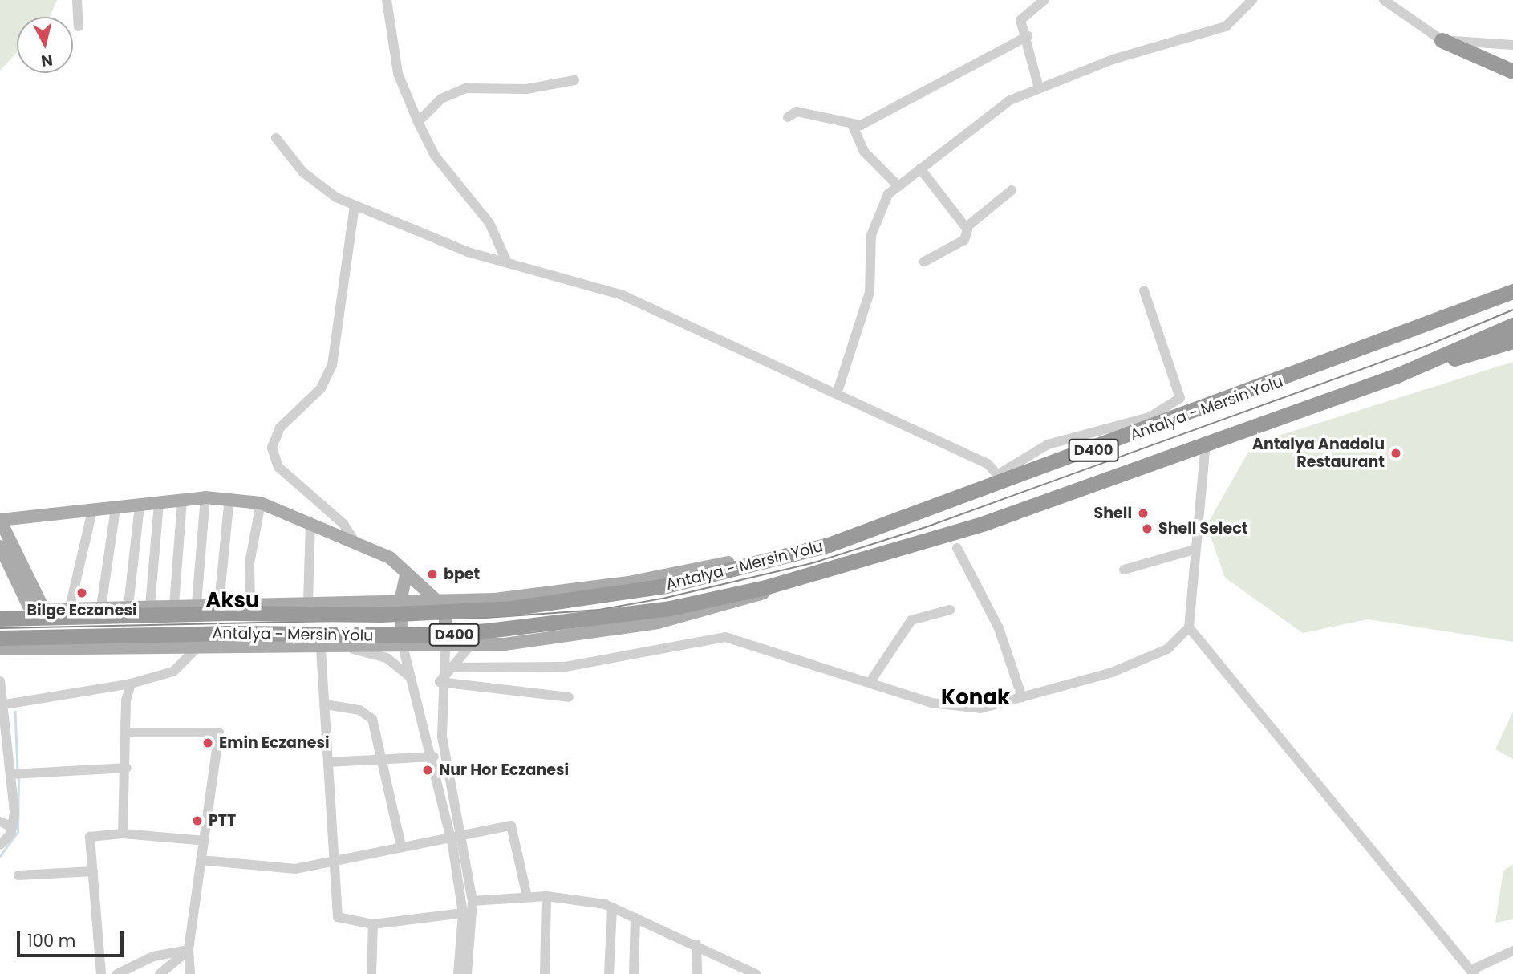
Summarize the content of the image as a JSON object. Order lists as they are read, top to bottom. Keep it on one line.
{"streets":{"highway":["Antalya - Mersin Yolu","D400"]},"districts":["Aksu","Konak"],"places":["Antalya Anadolu Restaurant","Shell","Shell Select","bpet","Bilge Eczanesi","Emin Eczanesi","Nur Hor Eczanesi","PTT"],"scale_bar":"100 m","north":"bottom"}
